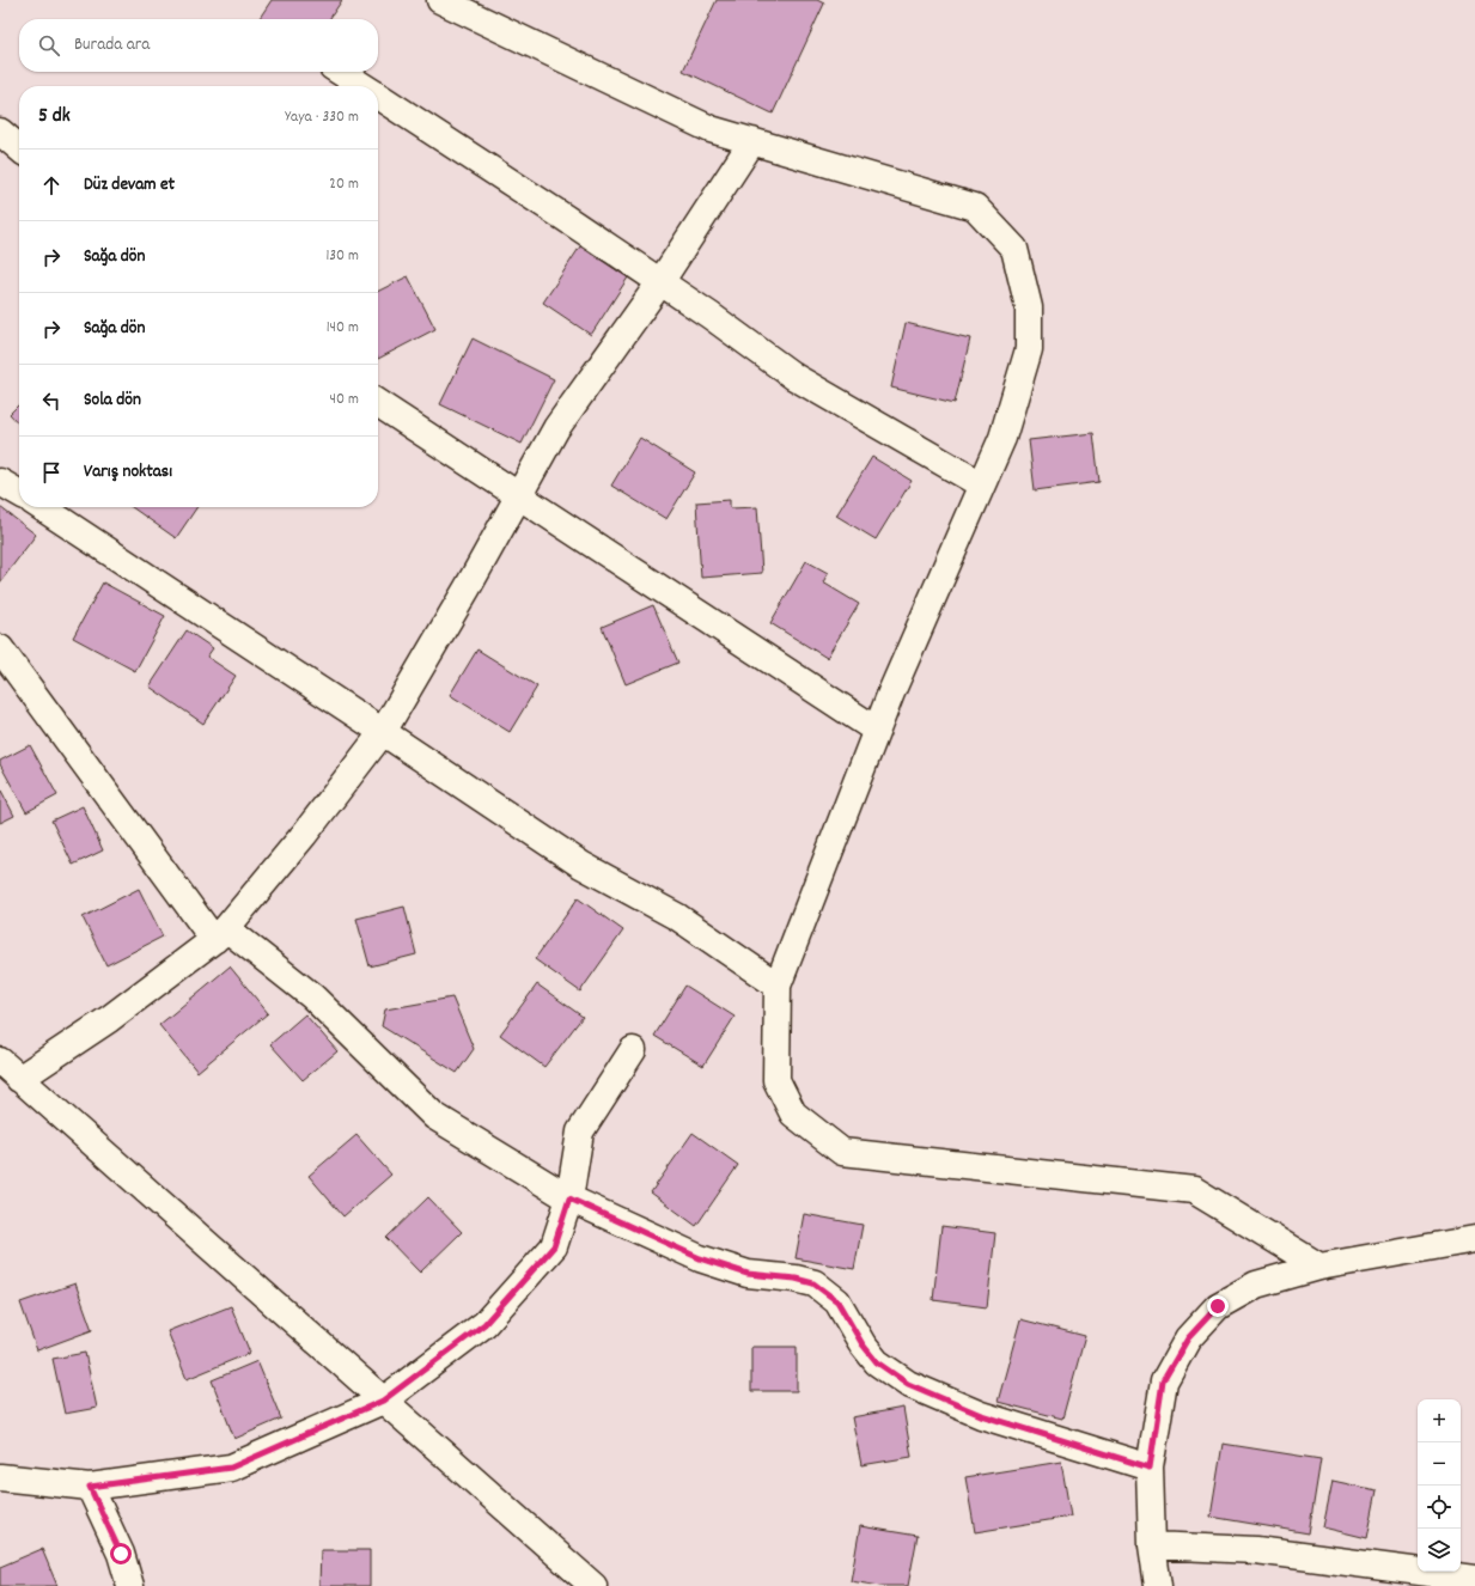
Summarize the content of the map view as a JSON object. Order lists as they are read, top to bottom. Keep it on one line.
{"page":{"search":"Burada ara","heading":["5 dk","Yaya · 330 m"],"list":[["Düz devam et","20 m"],["Sağa dön","130 m"],["Sağa dön","140 m"],["Sola dön","40 m"],"Varış noktası"],"map_buttons":["+","−"]}}
